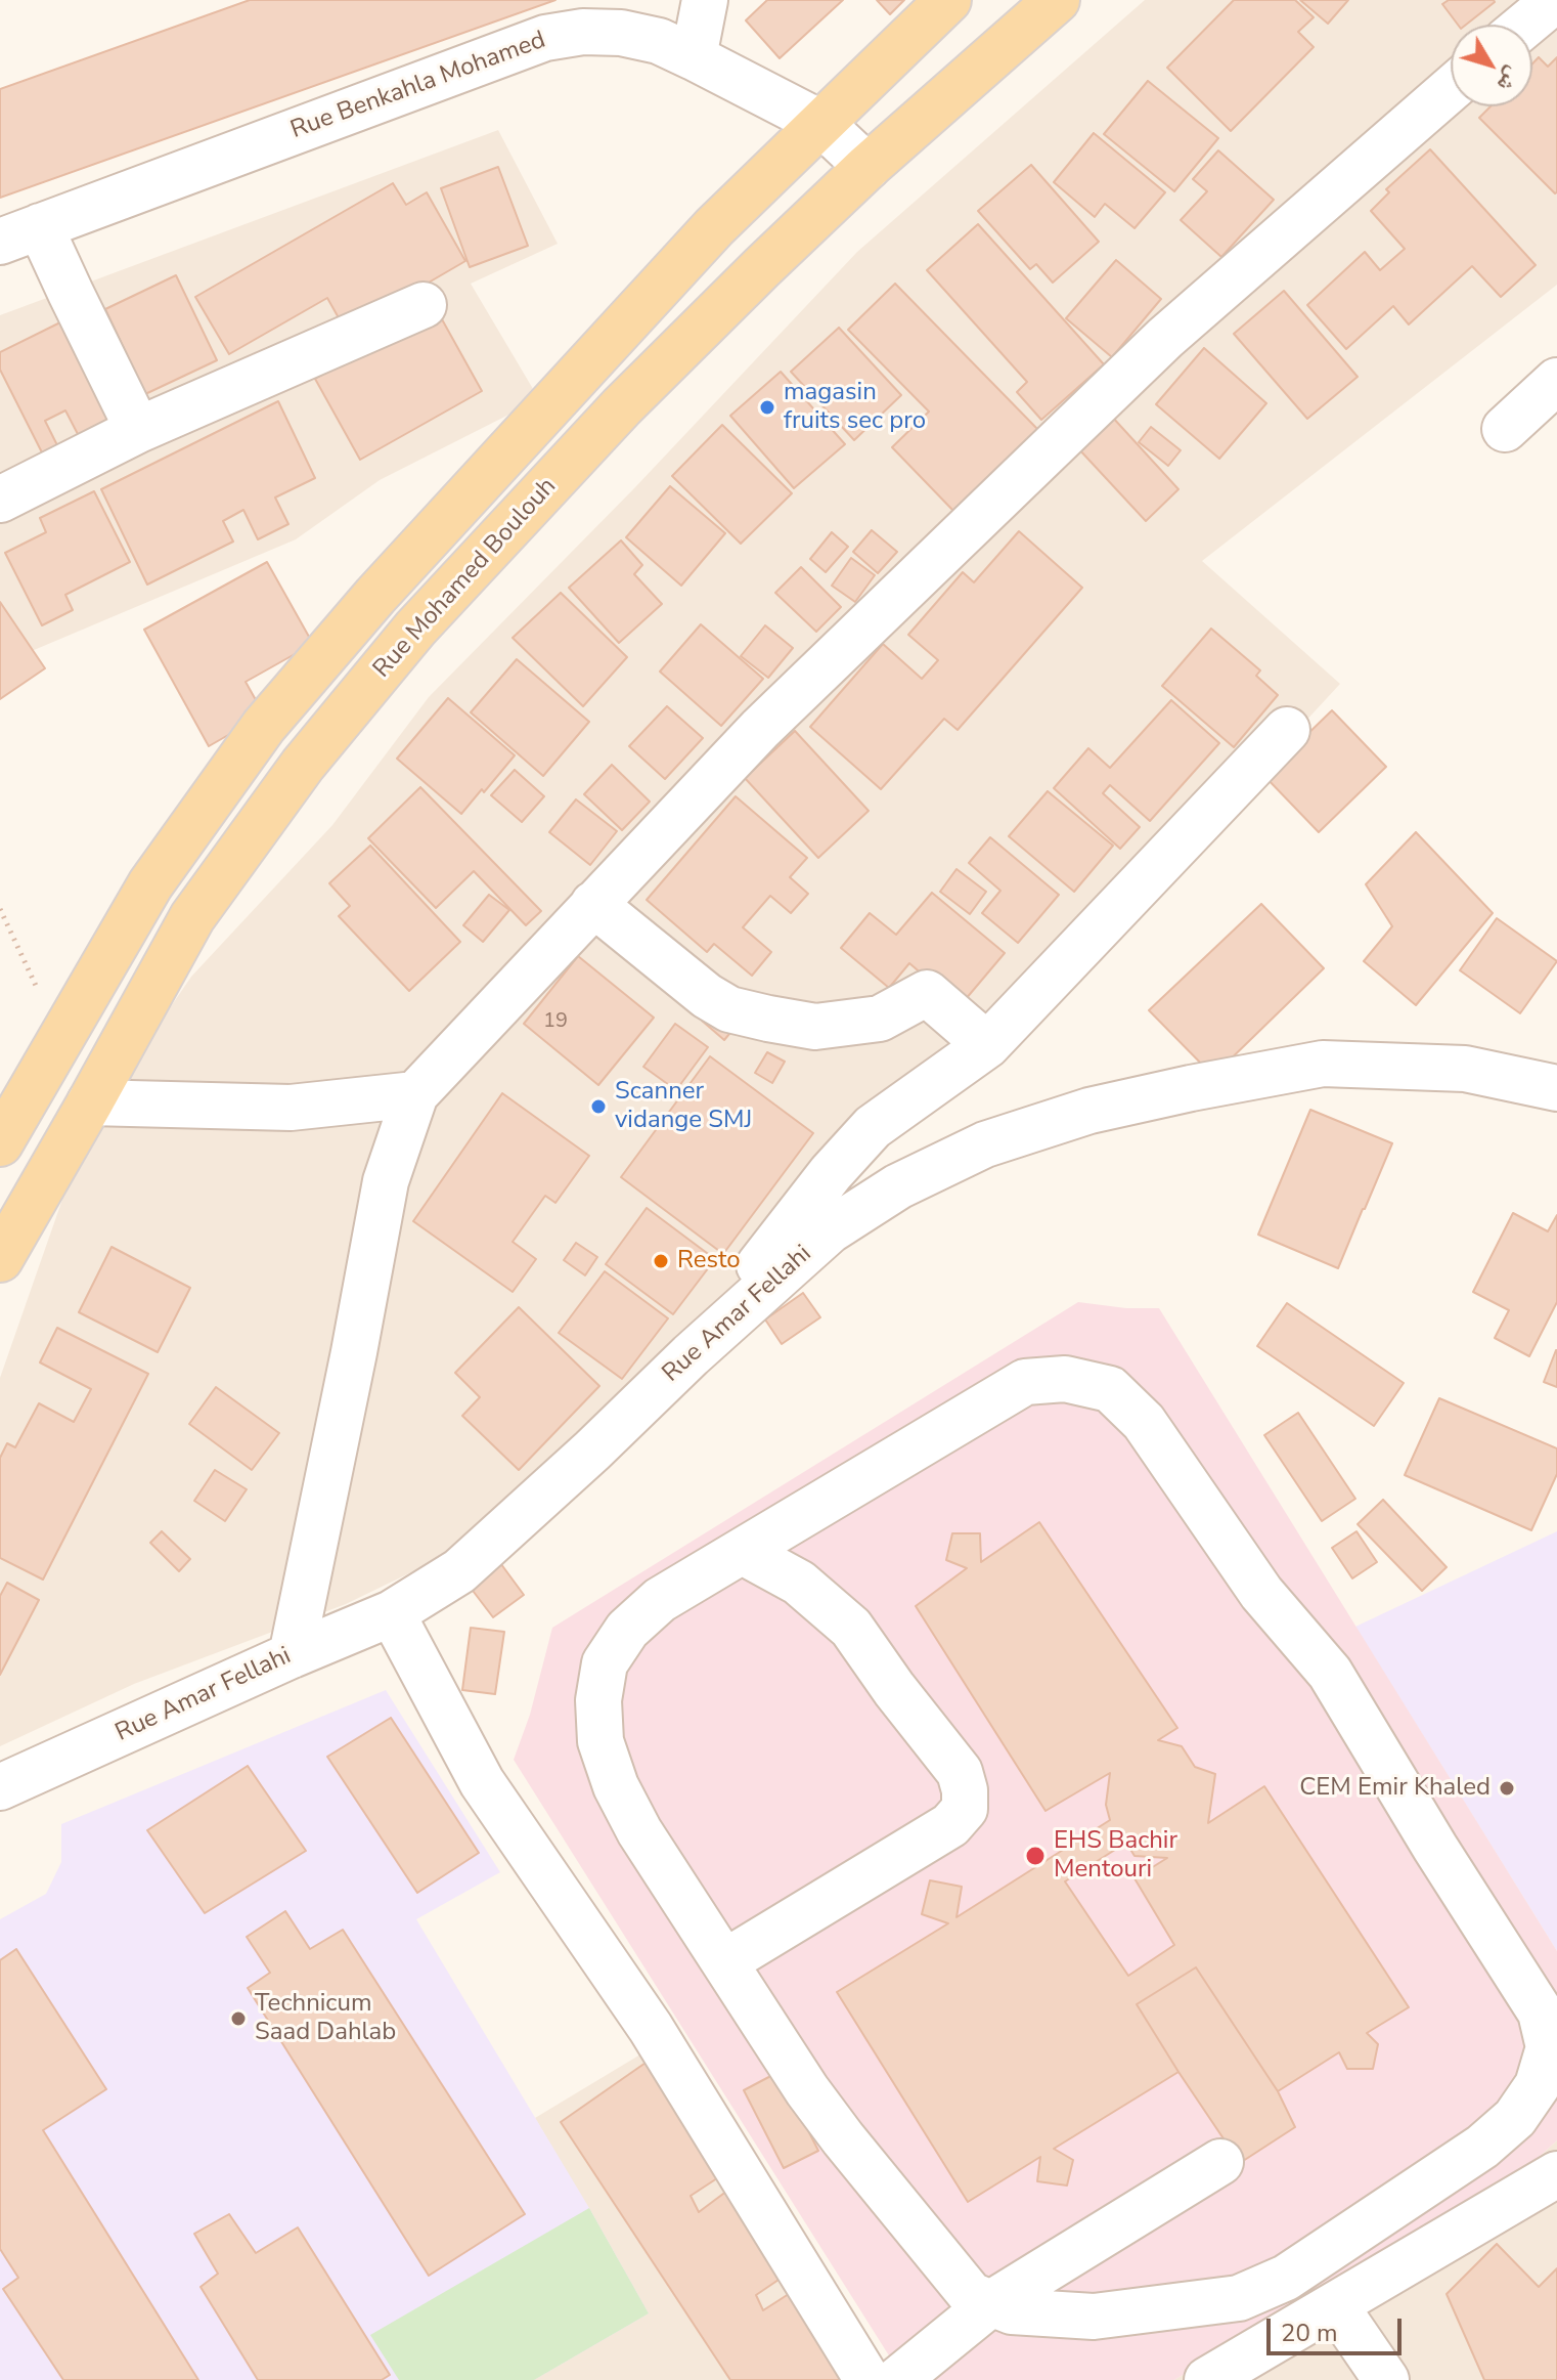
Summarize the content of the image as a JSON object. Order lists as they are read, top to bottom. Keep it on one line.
{"streets":{"main road":["Rue Mohamed Boulouh"],"street":["Rue Benkahla Mohamed","Rue Amar Fellahi"]},"crossings":[["Rue Benkahla Mohamed","Rue Mohamed Boulouh"]],"places":["magasin fruits sec pro","Scanner vidange SMJ","Resto","CEM Emir Khaled","EHS Bachir Mentouri","Technicum Saad Dahlab"],"house_numbers":["19"],"scale_bar":"20 m","north":"bottom right"}
